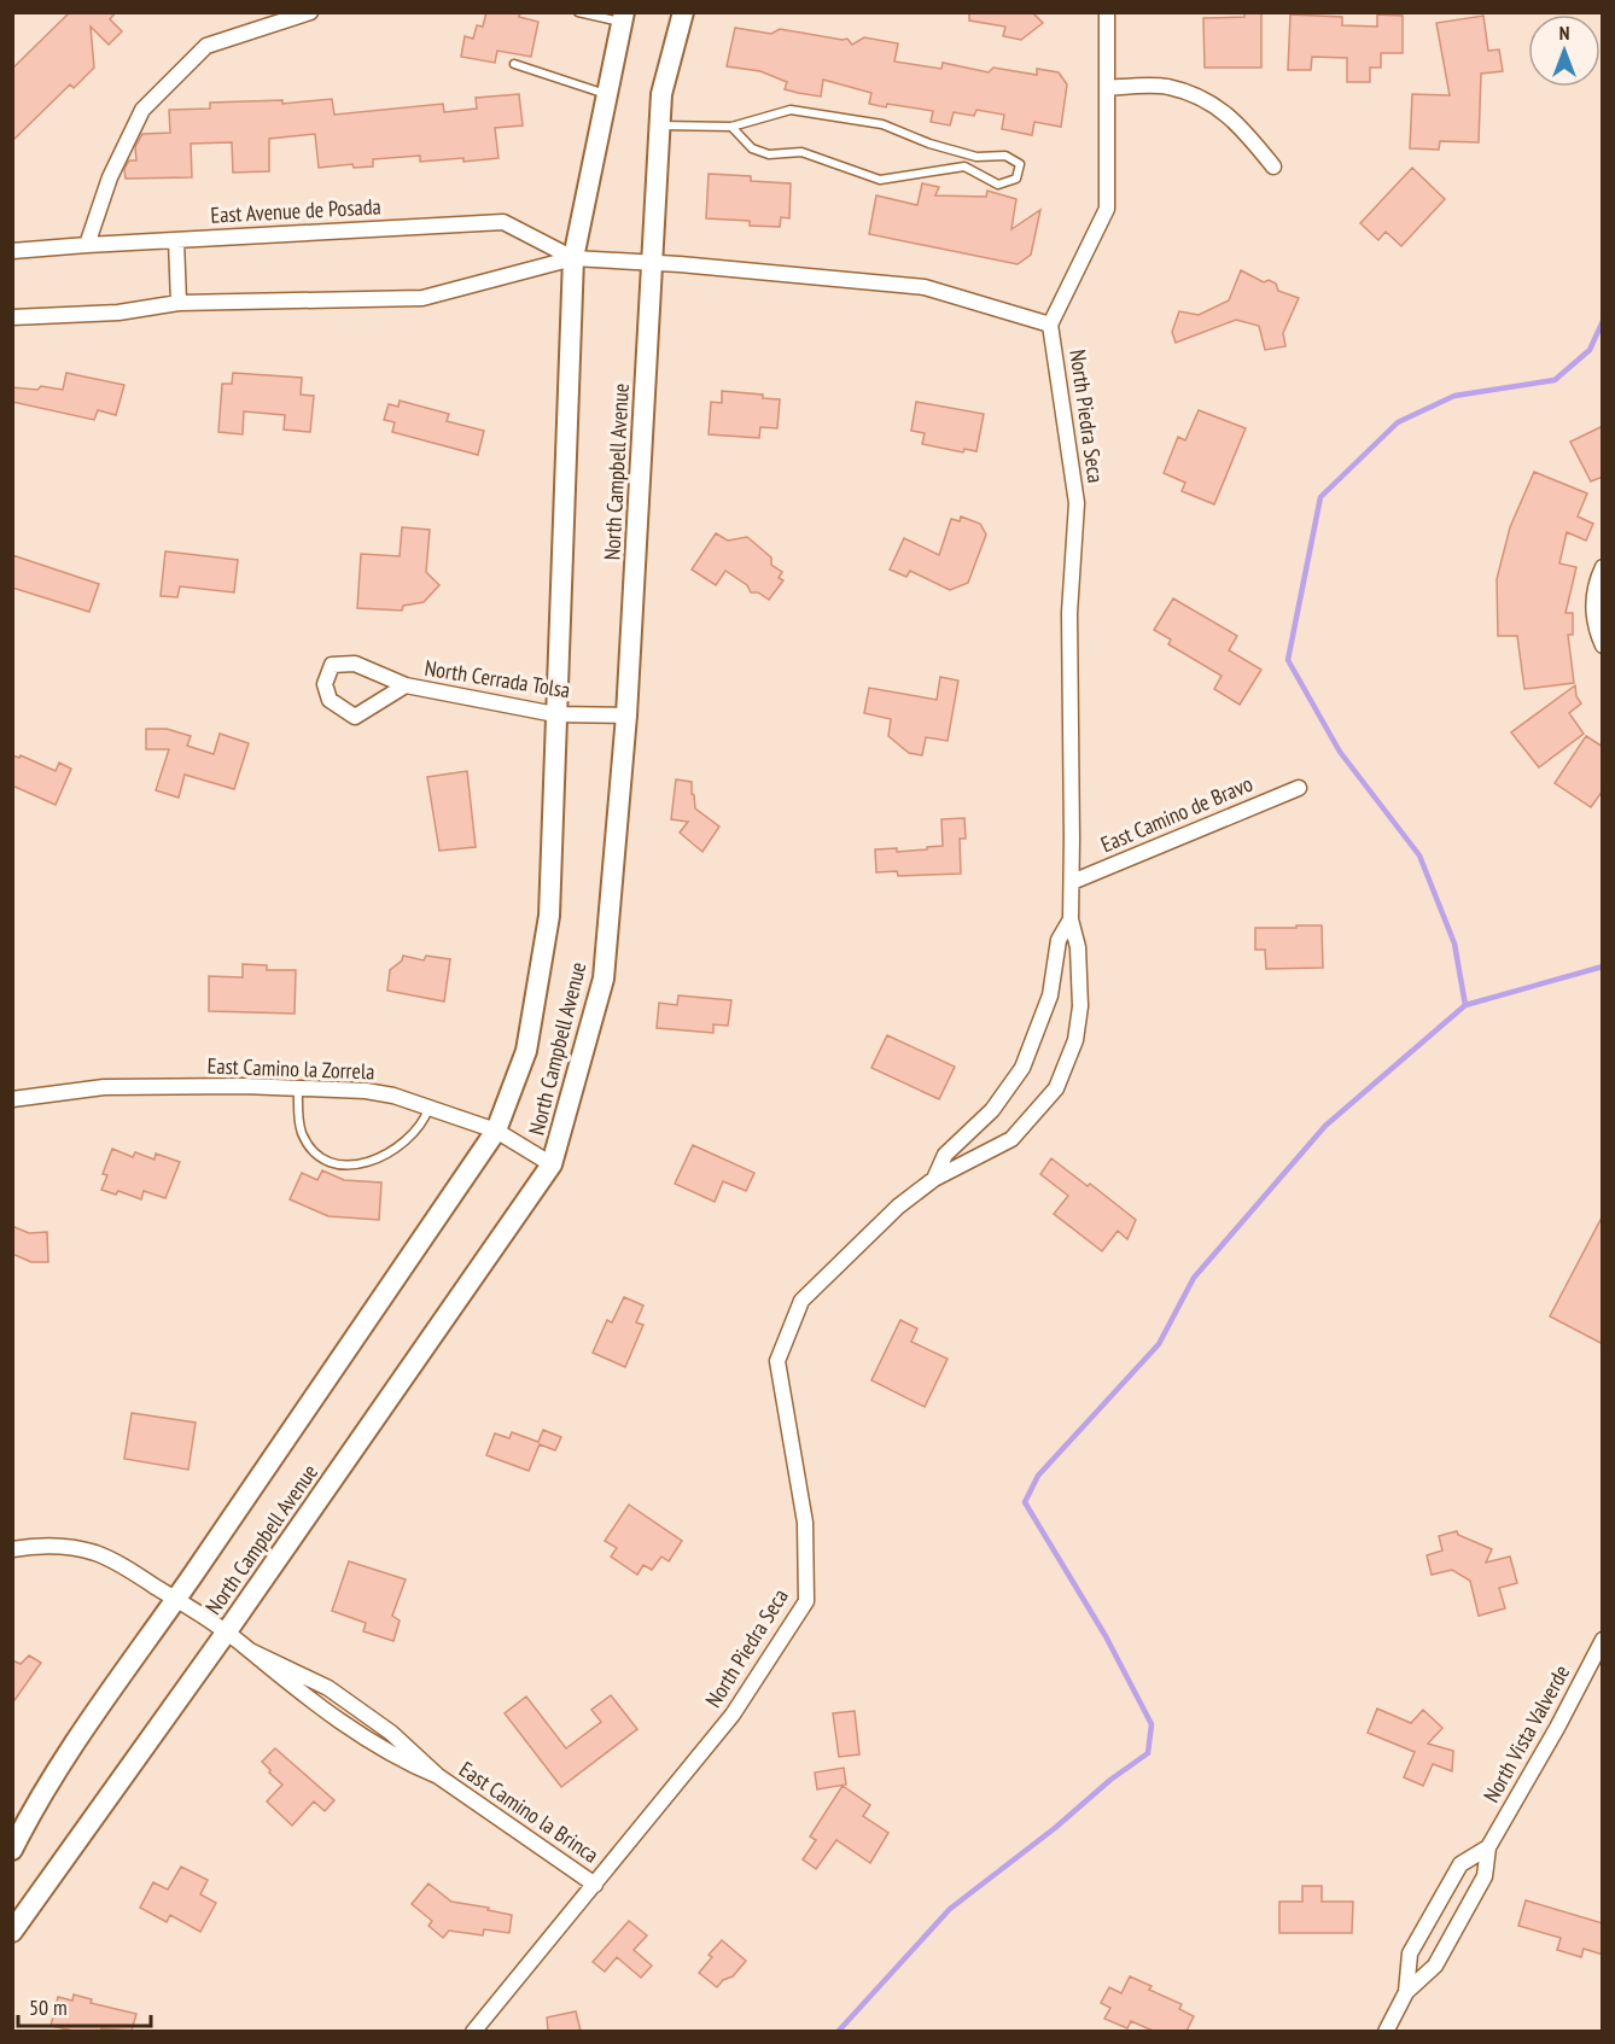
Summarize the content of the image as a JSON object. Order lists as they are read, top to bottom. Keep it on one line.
{"streets":{"main road":["North Campbell Avenue"],"street":["East Avenue de Posada","North Piedra Seca","North Cerrada Tolsa","East Camino de Bravo","East Camino la Zorrela","North Vista Valverde","East Camino la Brinca"]},"crossings":[["East Avenue de Posada","North Piedra Seca"],["East Avenue de Posada","North Campbell Avenue"],["North Piedra Seca","North Campbell Avenue"],["North Piedra Seca","East Camino de Bravo"],["North Piedra Seca","East Camino la Brinca"],["North Campbell Avenue","North Cerrada Tolsa"],["North Campbell Avenue","East Camino la Zorrela"],["North Campbell Avenue","East Camino la Brinca"]],"scale_bar":"50 m","north":"top"}
